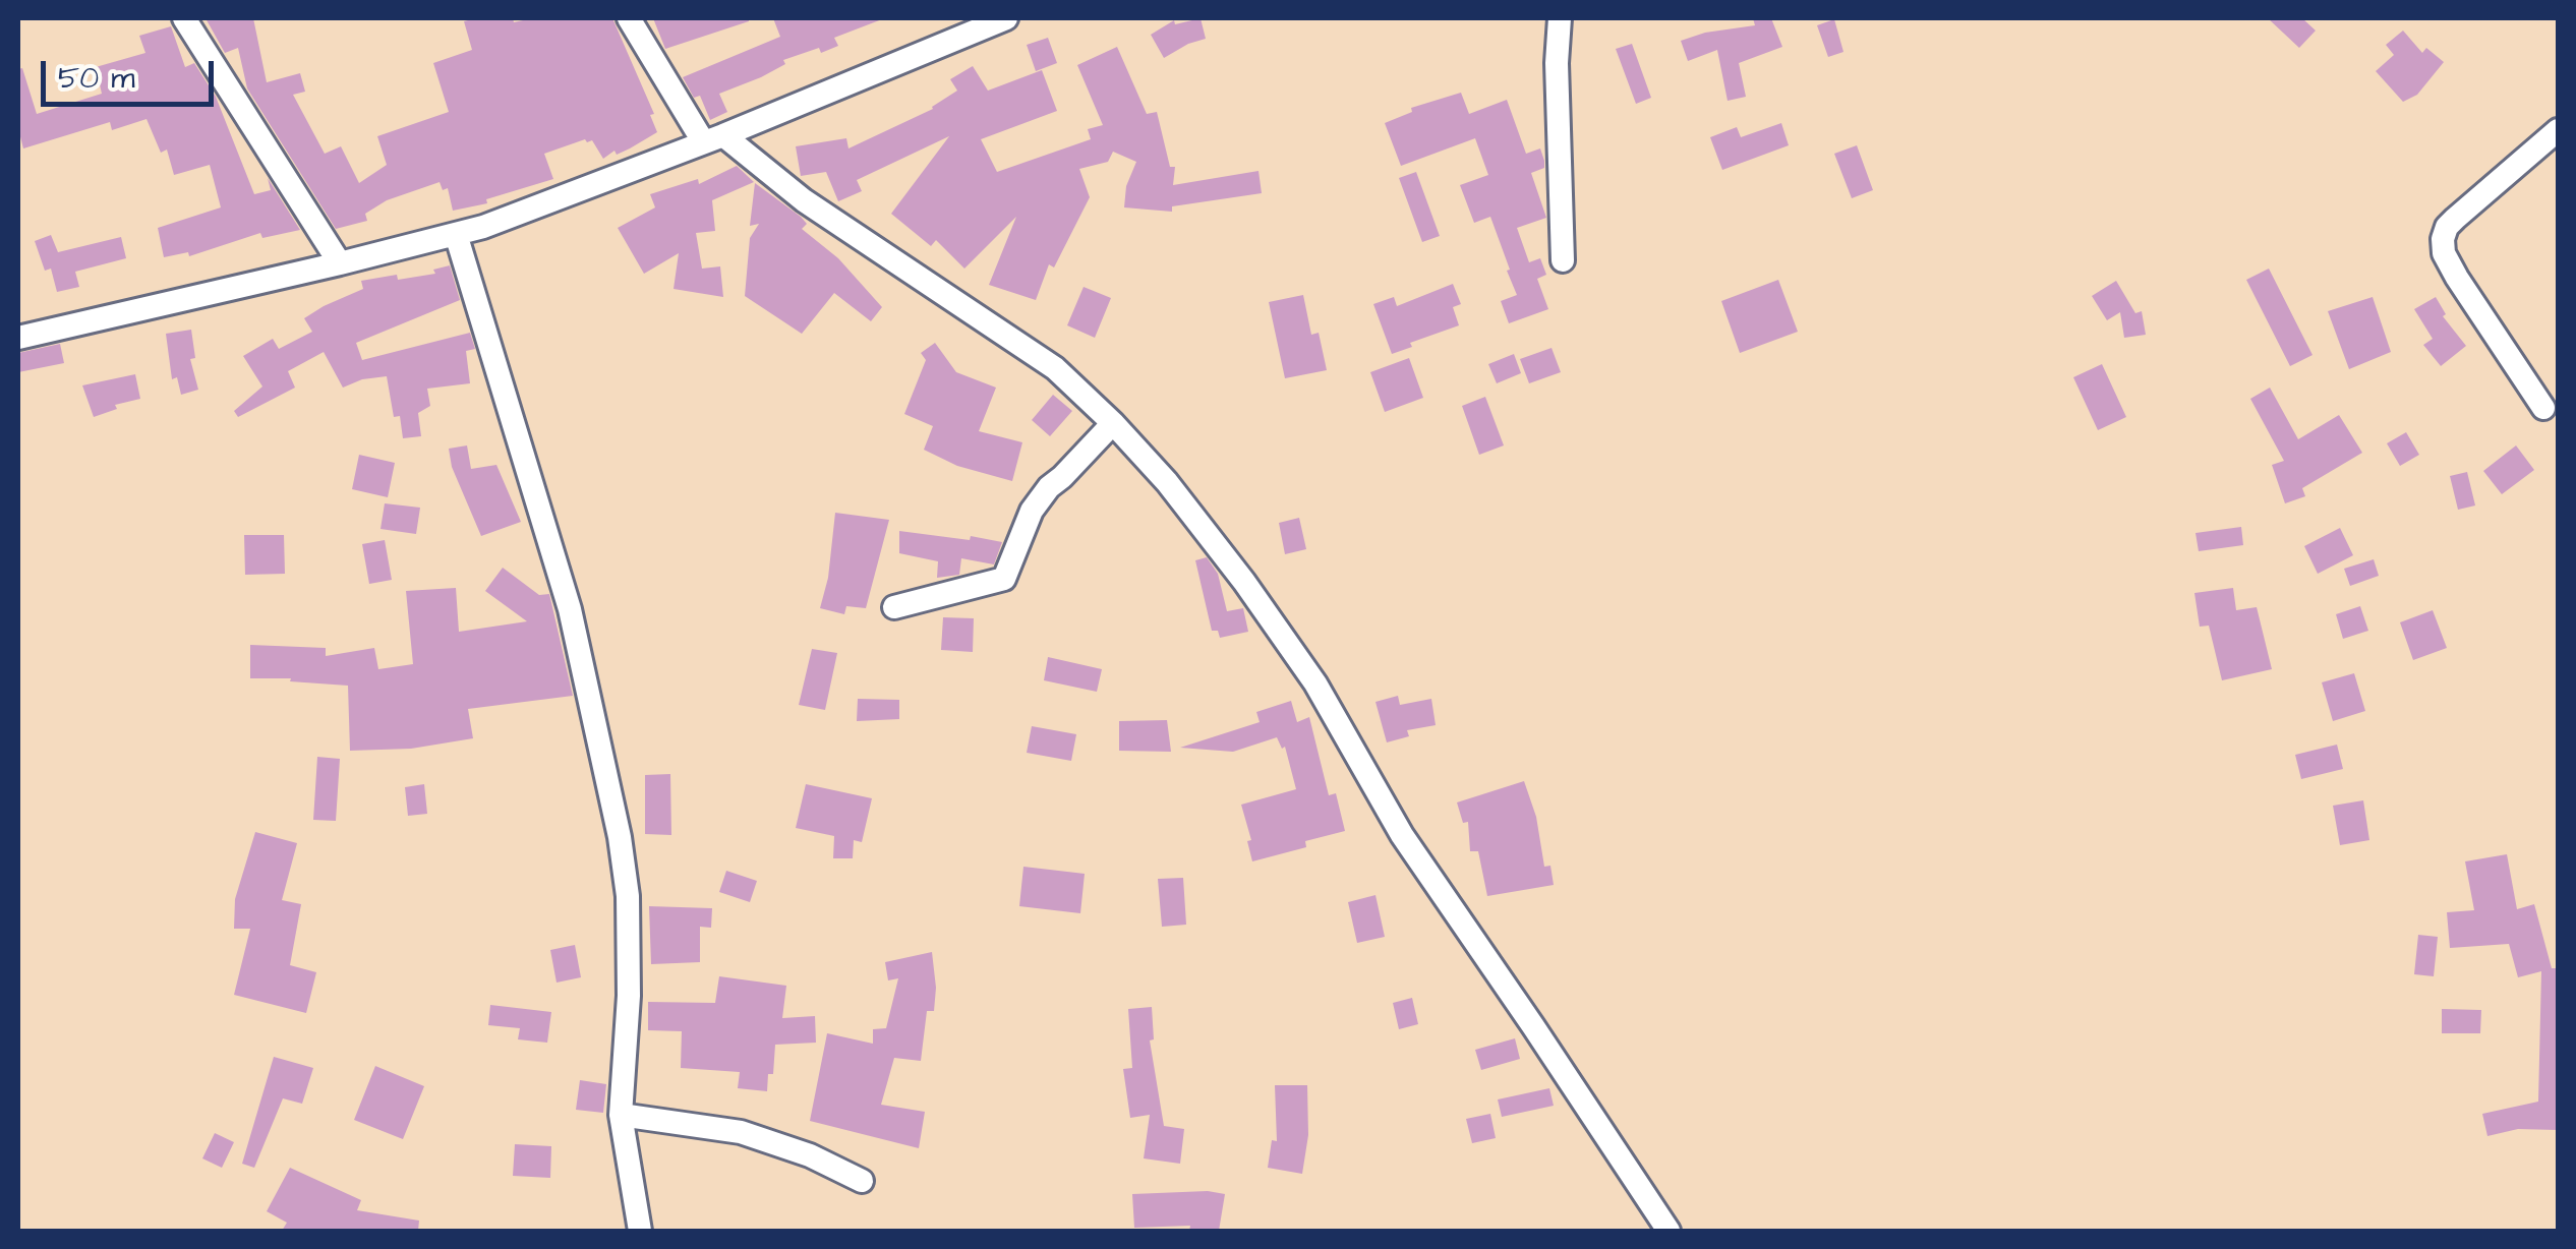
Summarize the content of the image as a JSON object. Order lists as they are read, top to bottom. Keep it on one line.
{"scale_bar":"50 m"}
